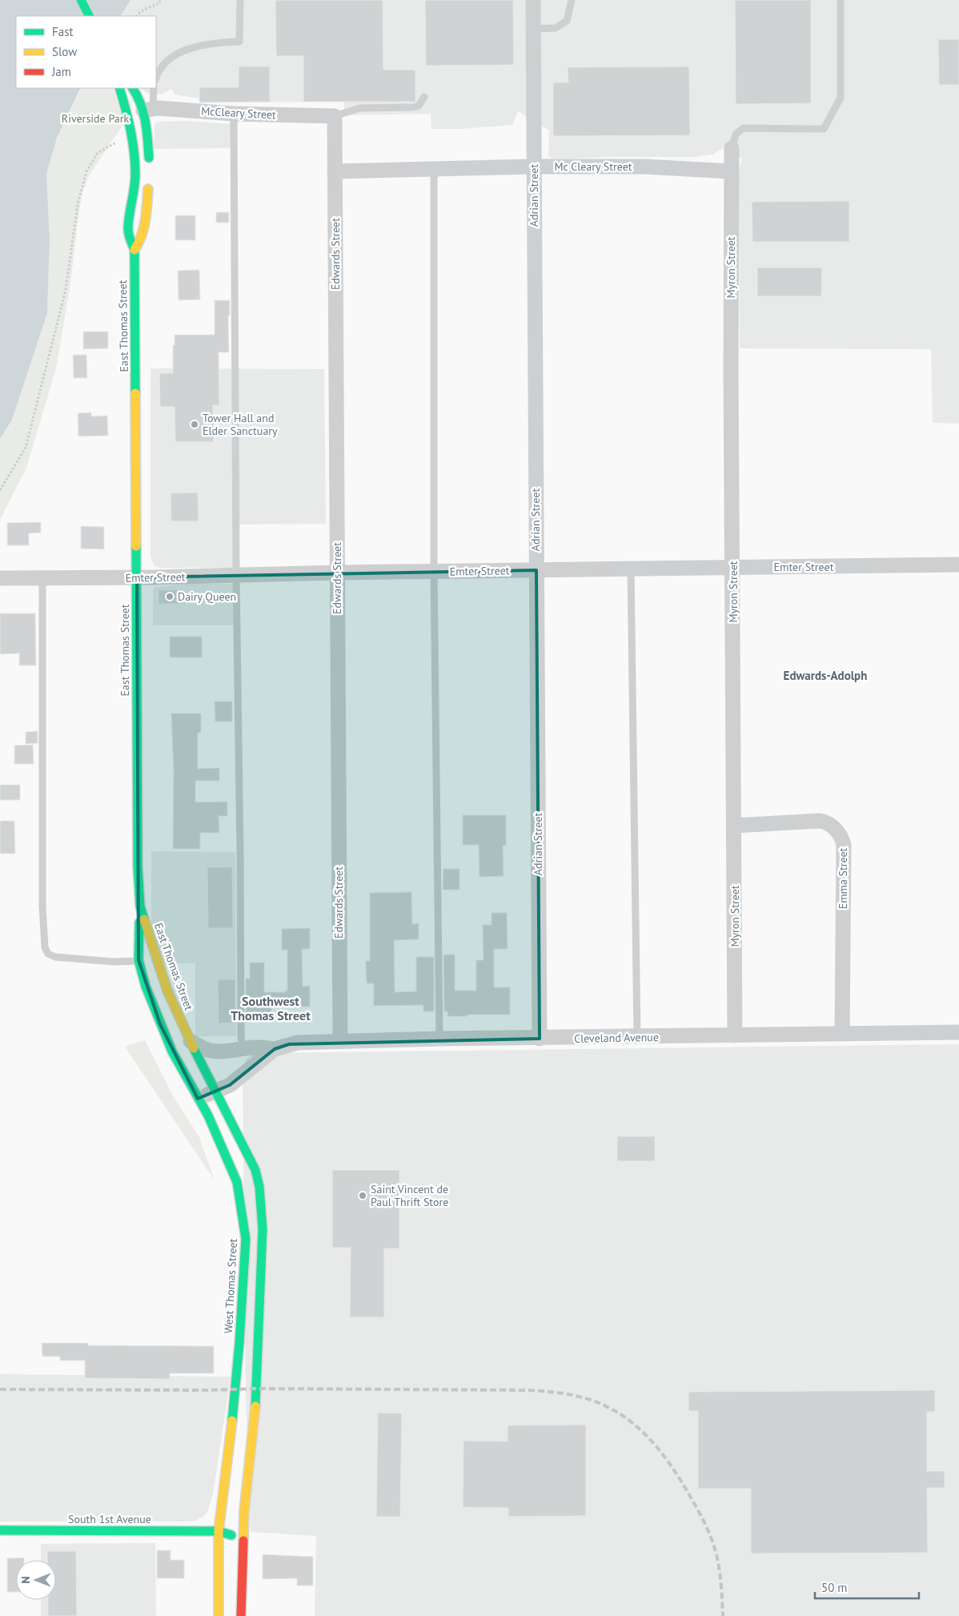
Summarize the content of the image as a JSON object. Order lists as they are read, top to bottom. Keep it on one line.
{"streets":{"main road":["East Thomas Street","West Thomas Street","South 1st Avenue"],"street":["McCleary Street","Mc Cleary Street","Adrian Street","Edwards Street","Myron Street","Emter Street","Emma Street","Cleveland Avenue"]},"crossings":[["McCleary Street","Edwards Street"],["Mc Cleary Street","Adrian Street"],["Mc Cleary Street","Edwards Street"],["Mc Cleary Street","Myron Street"],["Adrian Street","Emter Street"],["Adrian Street","Cleveland Avenue"],["Edwards Street","Emter Street"],["Edwards Street","Cleveland Avenue"],["Myron Street","Emter Street"],["Myron Street","Emma Street"],["Myron Street","Cleveland Avenue"],["East Thomas Street","Emter Street"],["East Thomas Street","Cleveland Avenue"],["East Thomas Street","West Thomas Street"],["Emma Street","Cleveland Avenue"],["Cleveland Avenue","West Thomas Street"],["West Thomas Street","South 1st Avenue"]],"districts":["Edwards-Adolph","Southwest Thomas Street"],"parks":["Riverside Park"],"places":["Tower Hall and Elder Sanctuary","Dairy Queen","Saint Vincent de Paul Thrift Store"],"legend":["Fast","Slow","Jam"],"scale_bar":"50 m","north":"left"}
